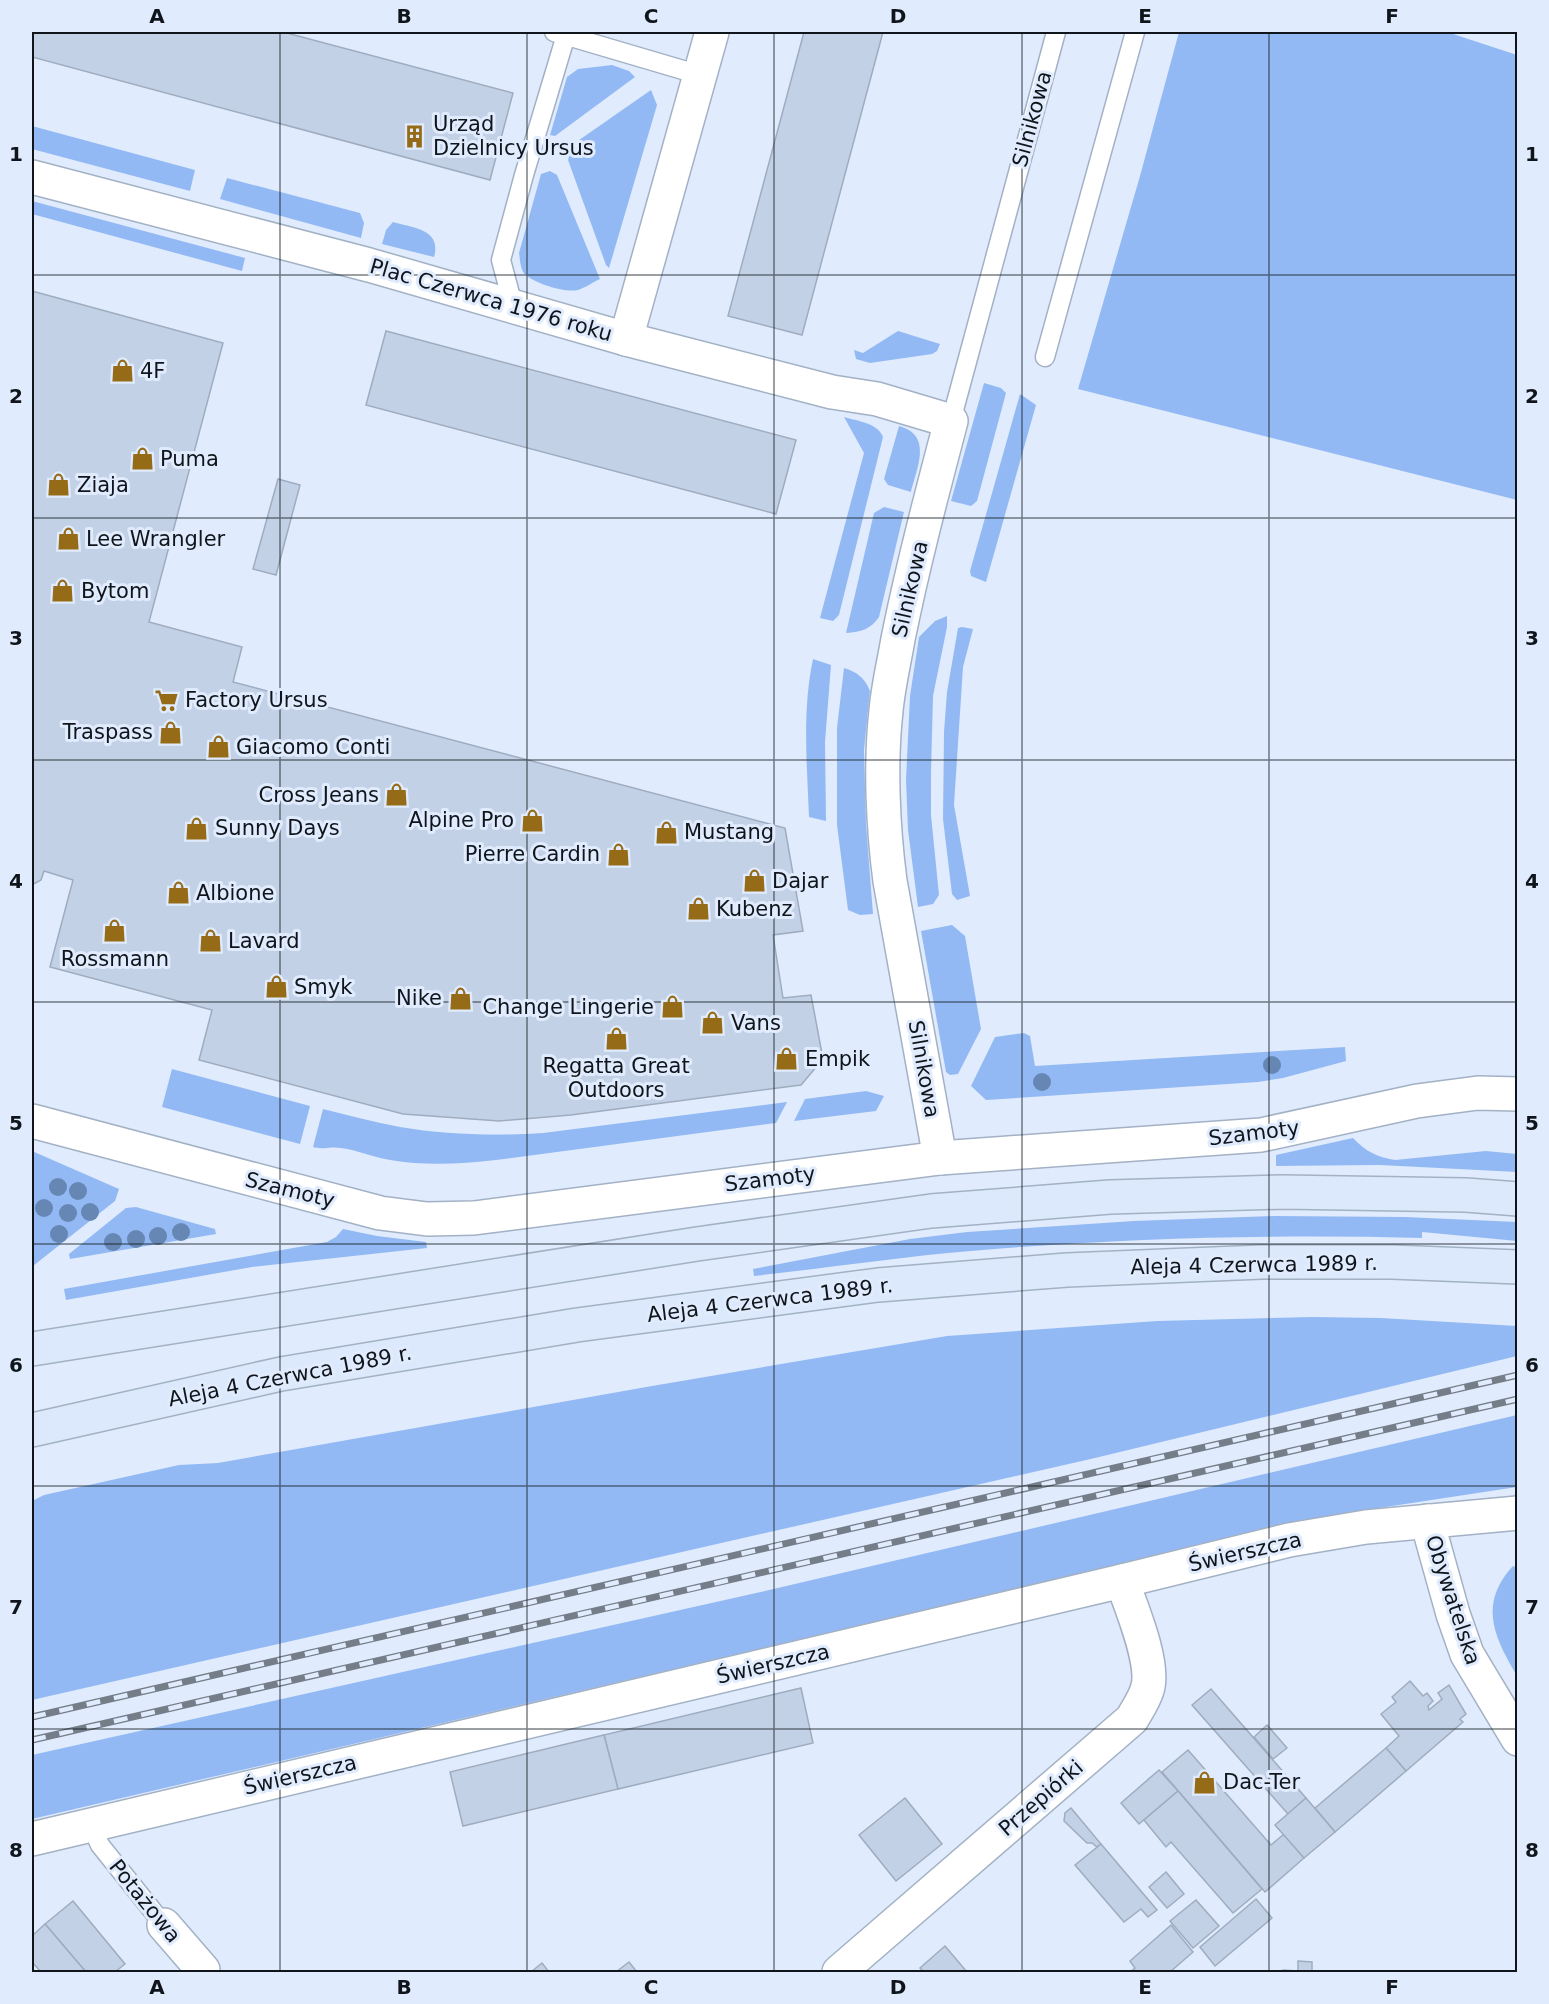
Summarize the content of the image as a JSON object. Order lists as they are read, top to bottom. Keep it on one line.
{"streets":{"main road":["Aleja 4 Czerwca 1989 r."],"street":["Silnikowa","Plac Czerwca 1976 roku","Szamoty","Świerszcza","Obywatelska","Przepiórki","Potażowa"]},"crossings":[["Silnikowa","Plac Czerwca 1976 roku"],["Silnikowa","Szamoty"],["Świerszcza","Obywatelska"],["Świerszcza","Przepiórki"],["Świerszcza","Potażowa"]],"places":{"building":["Urząd Dzielnicy Ursus"],"shop":["4F","Puma","Ziaja","Lee Wrangler","Bytom","Traspass","Giacomo Conti","Cross Jeans","Alpine Pro","Sunny Days","Mustang","Pierre Cardin","Dajar","Albione","Kubenz","Rossmann","Lavard","Smyk","Nike","Change Lingerie","Vans","Regatta Great Outdoors","Empik","Dac-Ter"],"supermarket":["Factory Ursus"]},"grid":{"columns":["A","B","C","D","E","F"],"rows":["1","2","3","4","5","6","7","8"]}}
